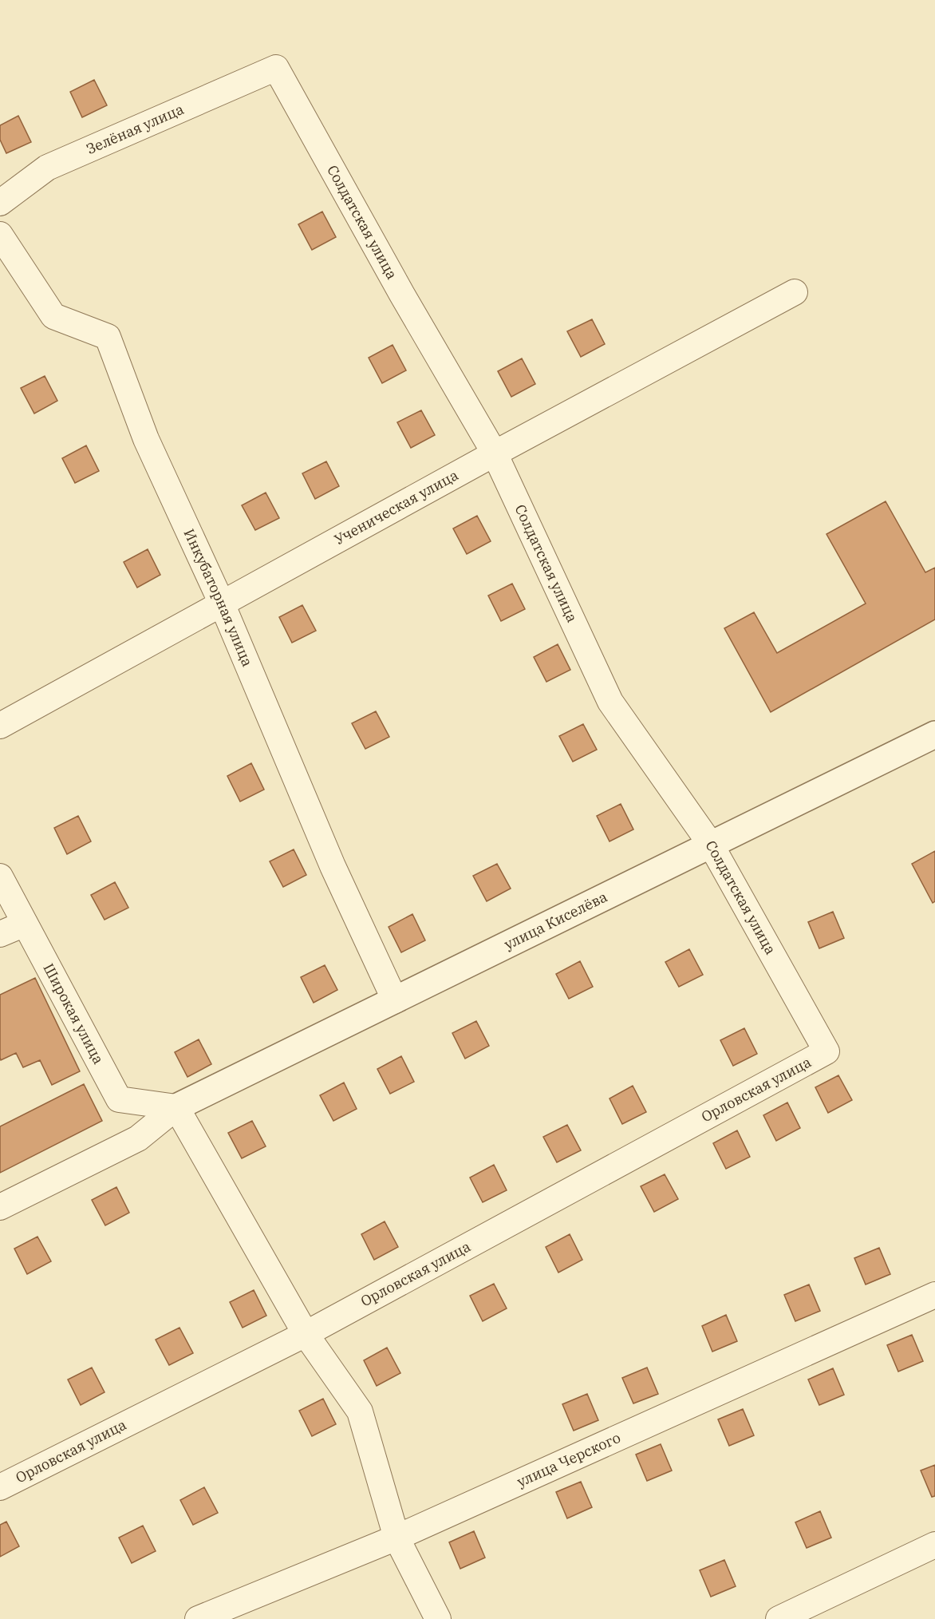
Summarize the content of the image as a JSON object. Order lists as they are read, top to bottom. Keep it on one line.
{"streets":{"street":["Зелёная улица","Солдатская улица","Ученическая улица","Инкубаторная улица","улица Киселёва","Широкая улица","Орловская улица","улица Черского"]},"crossings":[["Зелёная улица","Солдатская улица"],["Солдатская улица","Ученическая улица"],["Солдатская улица","улица Киселёва"],["Солдатская улица","Орловская улица"],["Ученическая улица","Инкубаторная улица"],["Инкубаторная улица","улица Киселёва"],["улица Киселёва","Широкая улица"]]}
